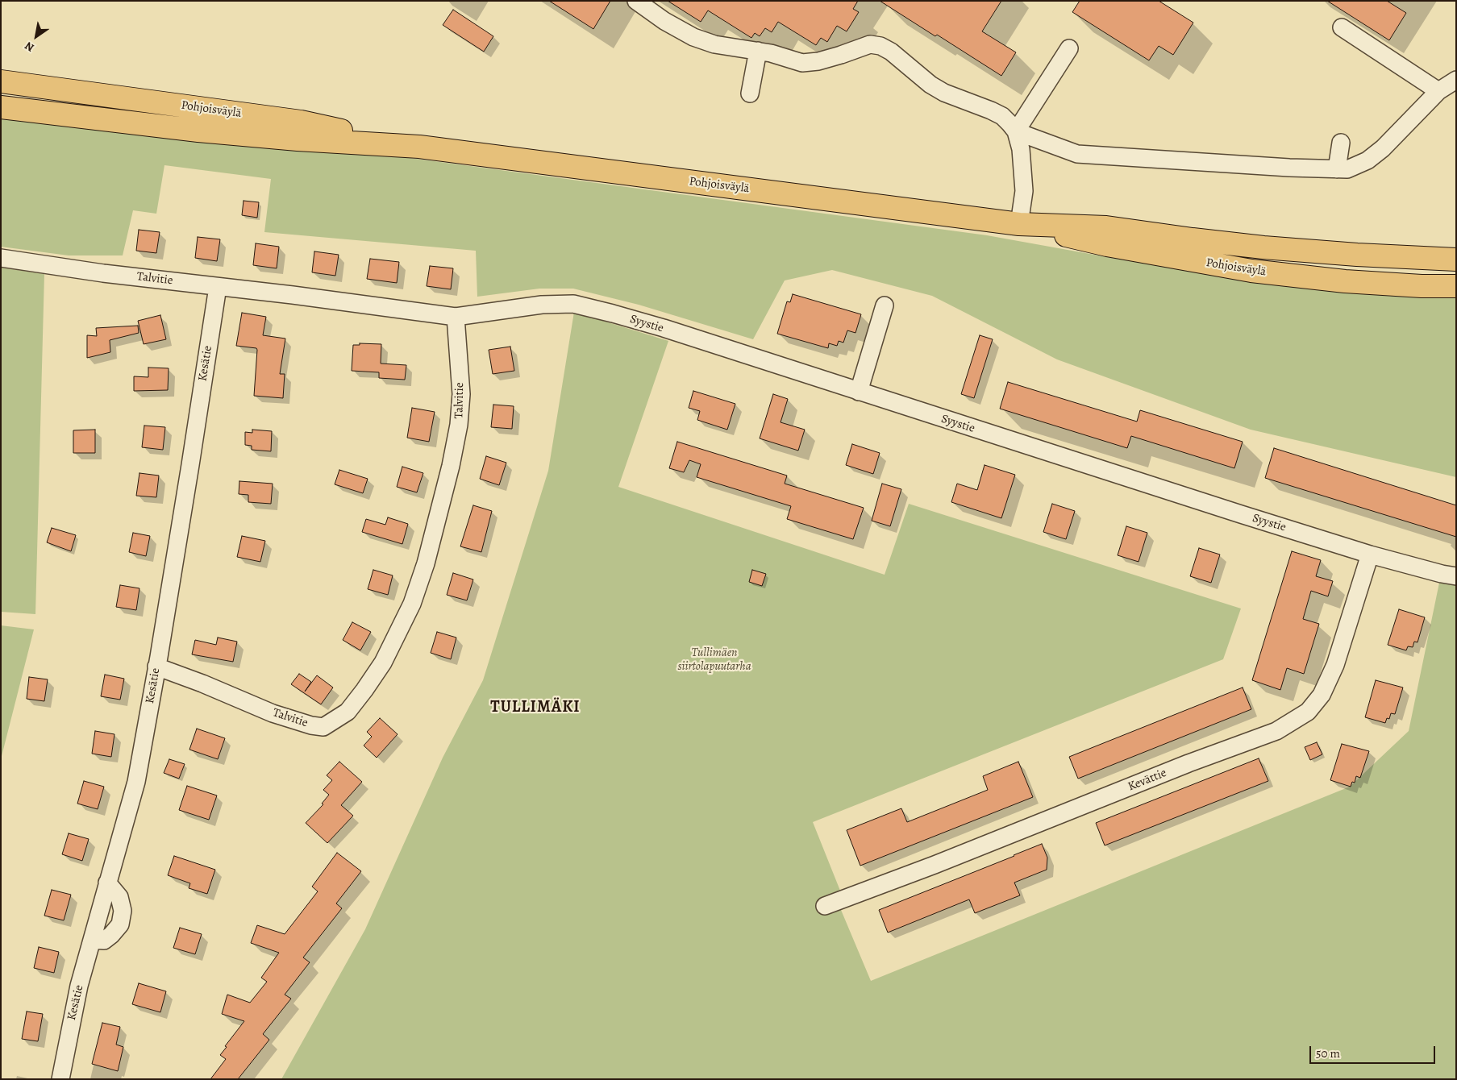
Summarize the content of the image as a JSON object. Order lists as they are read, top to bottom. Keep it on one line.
{"streets":{"main road":["Pohjoisväylä"],"street":["Talvitie","Syystie","Kesätie","Kevättie"]},"crossings":[["Talvitie","Syystie"],["Talvitie","Kesätie"],["Syystie","Kevättie"]],"districts":["TULLIMÄKI"],"parks":["Tullimäen siirtolapuutarha"],"scale_bar":"50 m","north":"bottom left"}
